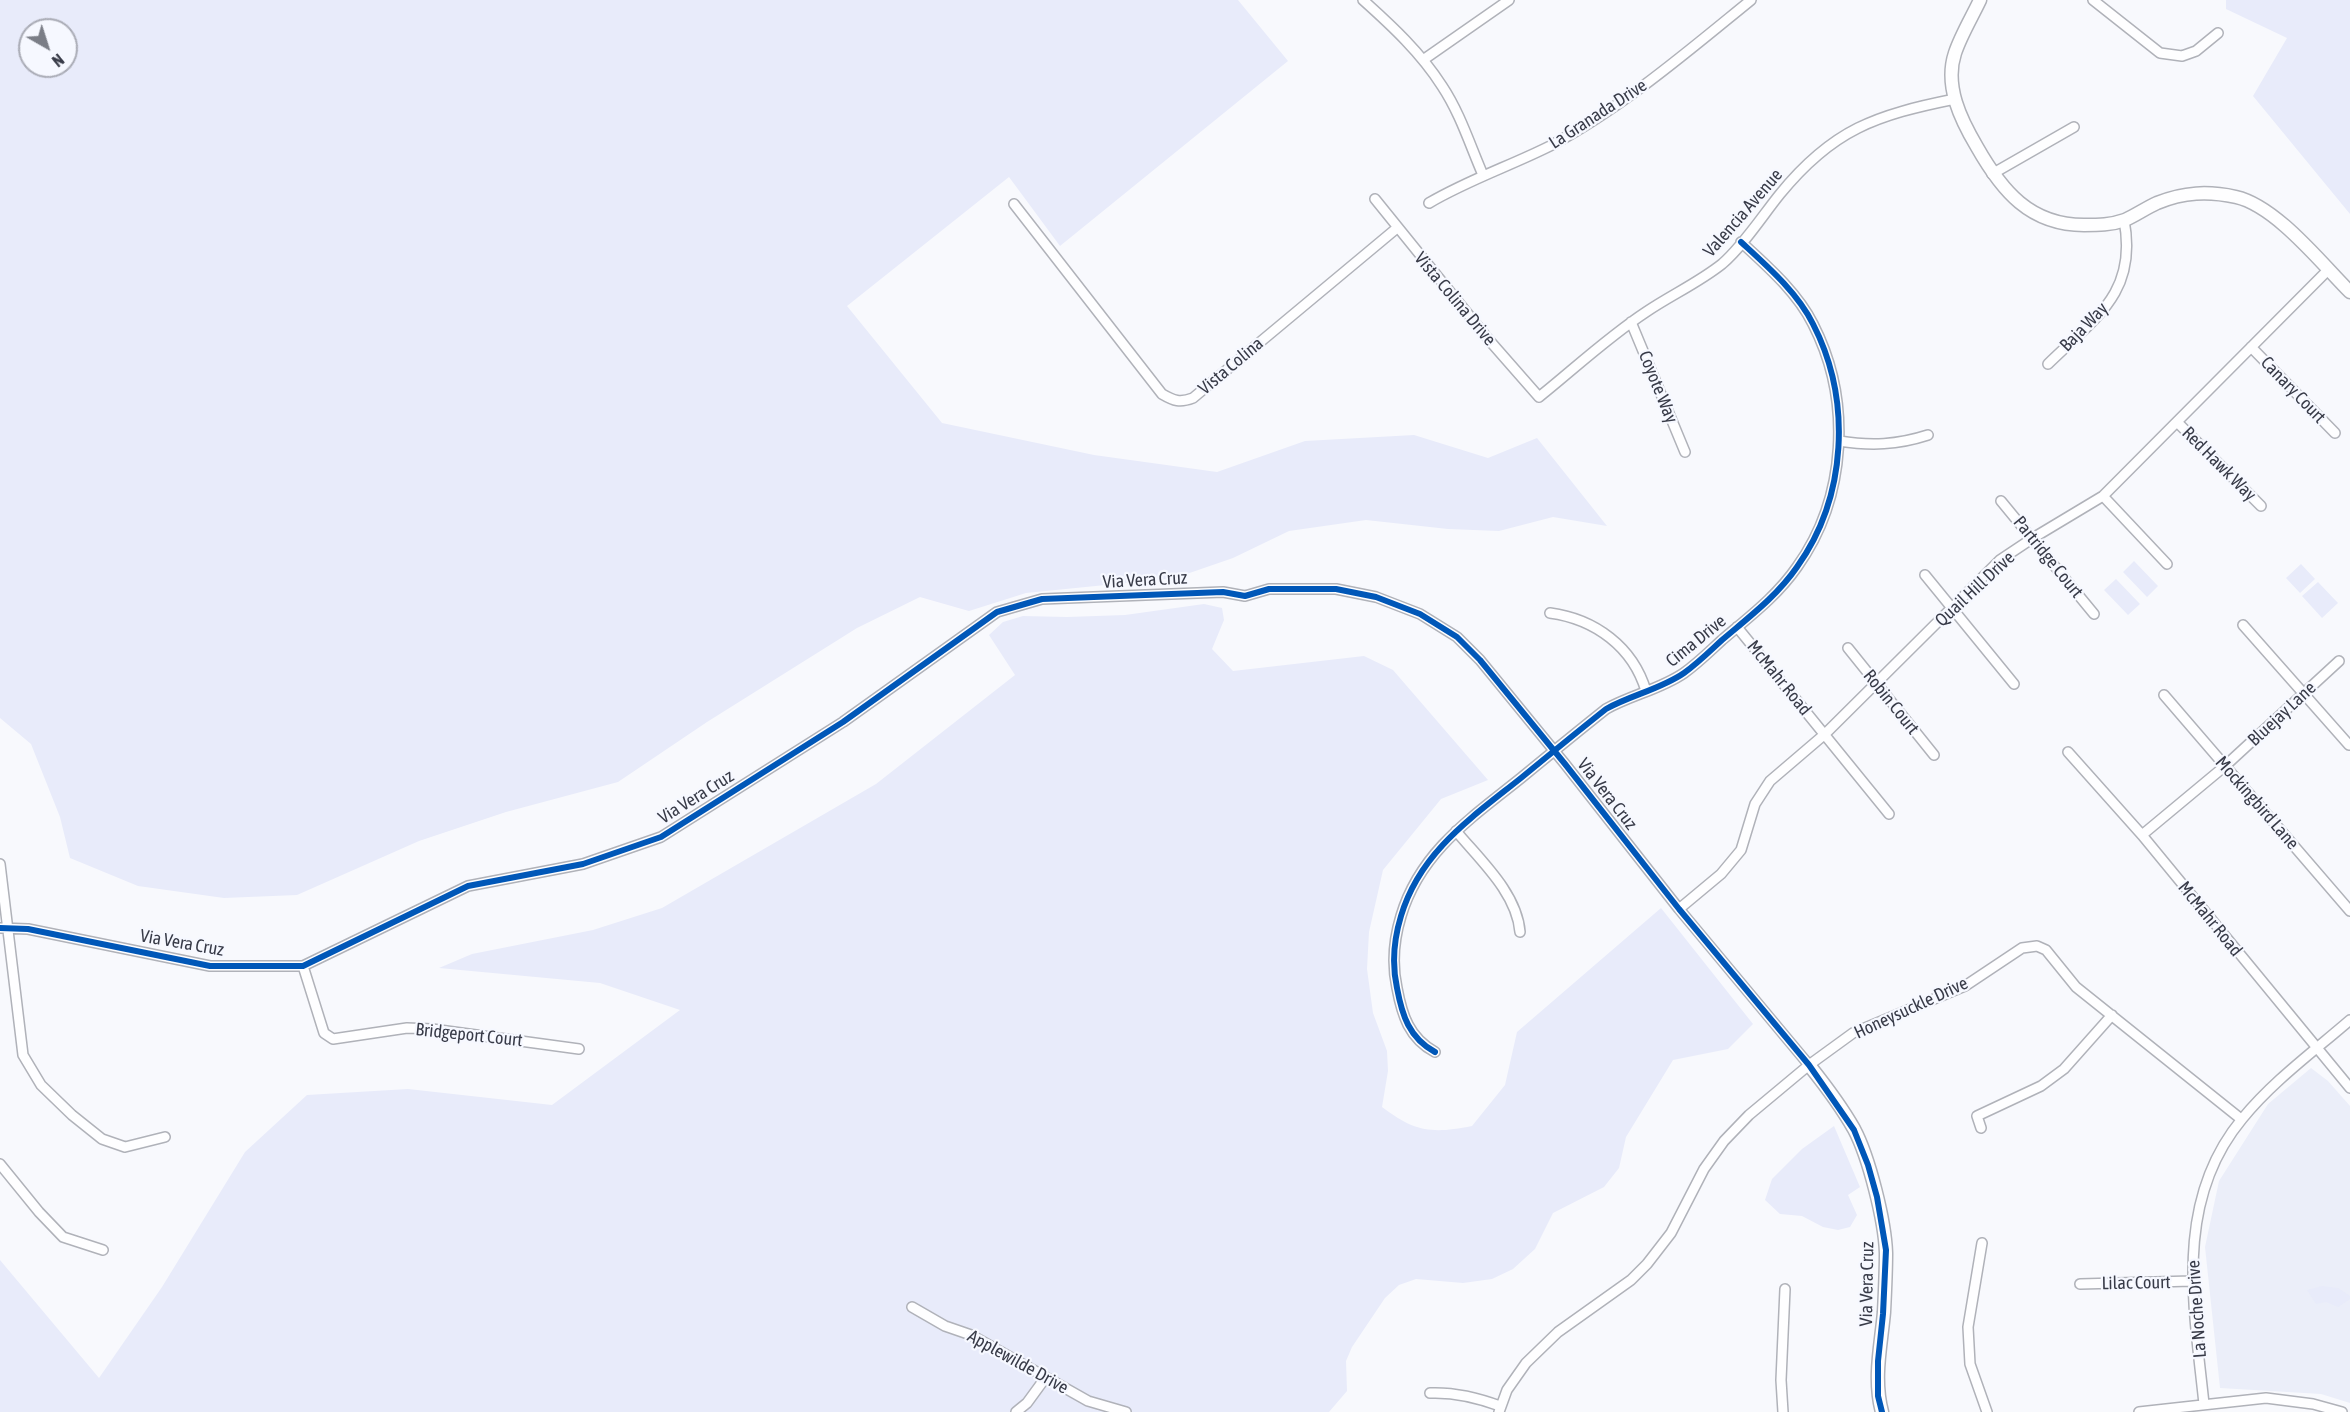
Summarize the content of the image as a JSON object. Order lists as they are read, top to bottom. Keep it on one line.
{"streets":{"street":["La Granada Drive","Valencia Avenue","Vista Colina Drive","Baja Way","Vista Colina","Coyote Way","Canary Court","Red Hawk Way","Partridge Court","Via Vera Cruz","Quail Hill Drive","Cima Drive","McMahr Road","Robin Court","Bluejay Lane","Mockingbird Lane","Honeysuckle Drive","Bridgeport Court","Lilac Court","La Noche Drive","Applewilde Drive"]},"crossings":[["Valencia Avenue","Vista Colina Drive"],["Valencia Avenue","Coyote Way"],["Valencia Avenue","Cima Drive"],["Vista Colina Drive","Vista Colina"],["Canary Court","Quail Hill Drive"],["Red Hawk Way","Quail Hill Drive"],["Partridge Court","Quail Hill Drive"],["Via Vera Cruz","Quail Hill Drive"],["Via Vera Cruz","Cima Drive"],["Via Vera Cruz","Honeysuckle Drive"],["Via Vera Cruz","Bridgeport Court"],["Quail Hill Drive","McMahr Road"],["Quail Hill Drive","Robin Court"],["Cima Drive","McMahr Road"],["McMahr Road","Bluejay Lane"],["McMahr Road","La Noche Drive"],["Bluejay Lane","Mockingbird Lane"],["Honeysuckle Drive","La Noche Drive"],["Lilac Court","La Noche Drive"]],"north":"bottom right"}
